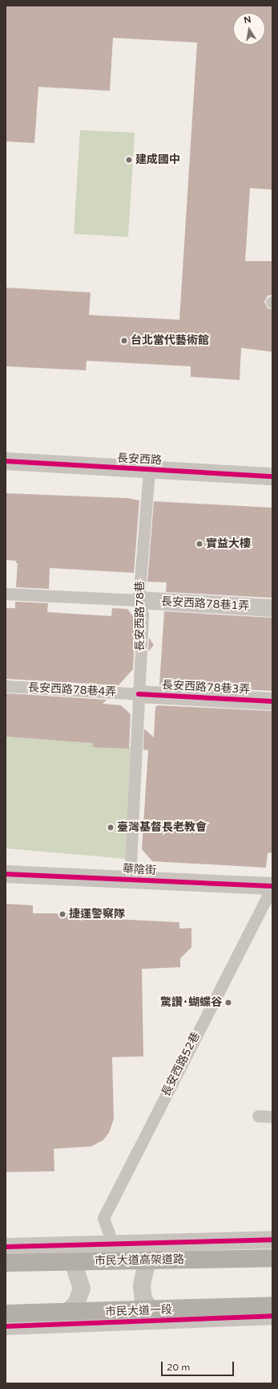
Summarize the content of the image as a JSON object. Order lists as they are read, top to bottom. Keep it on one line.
{"streets":{"highway":["市民大道高架道路"],"street":["長安西路","長安西路78巷1弄","長安西路78巷3弄","華陰街","市民大道一段"],"lane":["長安西路78巷","長安西路78巷4弄","長安西路52巷"]},"crossings":[["長安西路","長安西路78巷"],["長安西路78巷1弄","長安西路78巷"],["長安西路78巷","長安西路78巷3弄"],["長安西路78巷","長安西路78巷4弄"],["長安西路78巷","華陰街"],["長安西路78巷3弄","長安西路78巷4弄"],["華陰街","長安西路52巷"]],"places":["建成國中","台北當代藝術館","實益大樓","臺灣基督長老教會","捷運警察隊","驚讚･蝴蝶谷"],"scale_bar":"20 m","north":"top"}
